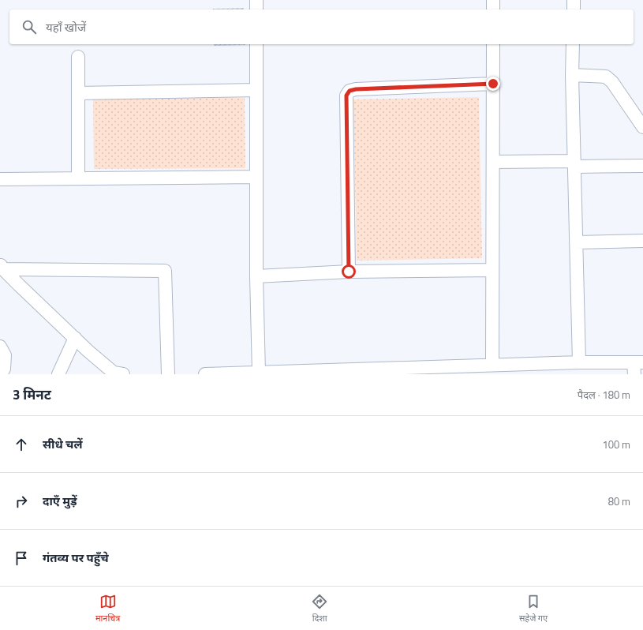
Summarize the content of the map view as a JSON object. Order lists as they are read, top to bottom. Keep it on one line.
{"page":{"search":"यहाँ खोजें","heading":["3 मिनट","पैदल · 180 m"],"list":[["सीधे चलें","100 m"],["दाएँ मुड़ें","80 m"],"गंतव्य पर पहुँचे"],"nav":["मानचित्र","दिशा","सहेजे गए"]}}
